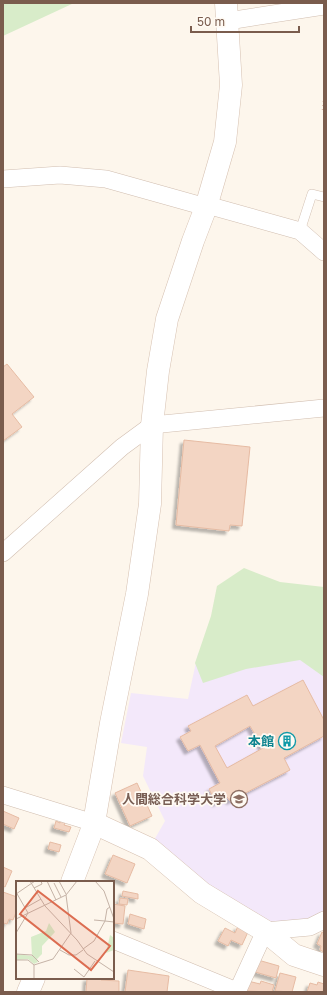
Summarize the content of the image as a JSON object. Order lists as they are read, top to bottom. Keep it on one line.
{"places":{"building":["本館"],"school or university":["人間総合科学大学"]},"scale_bar":"50 m"}
